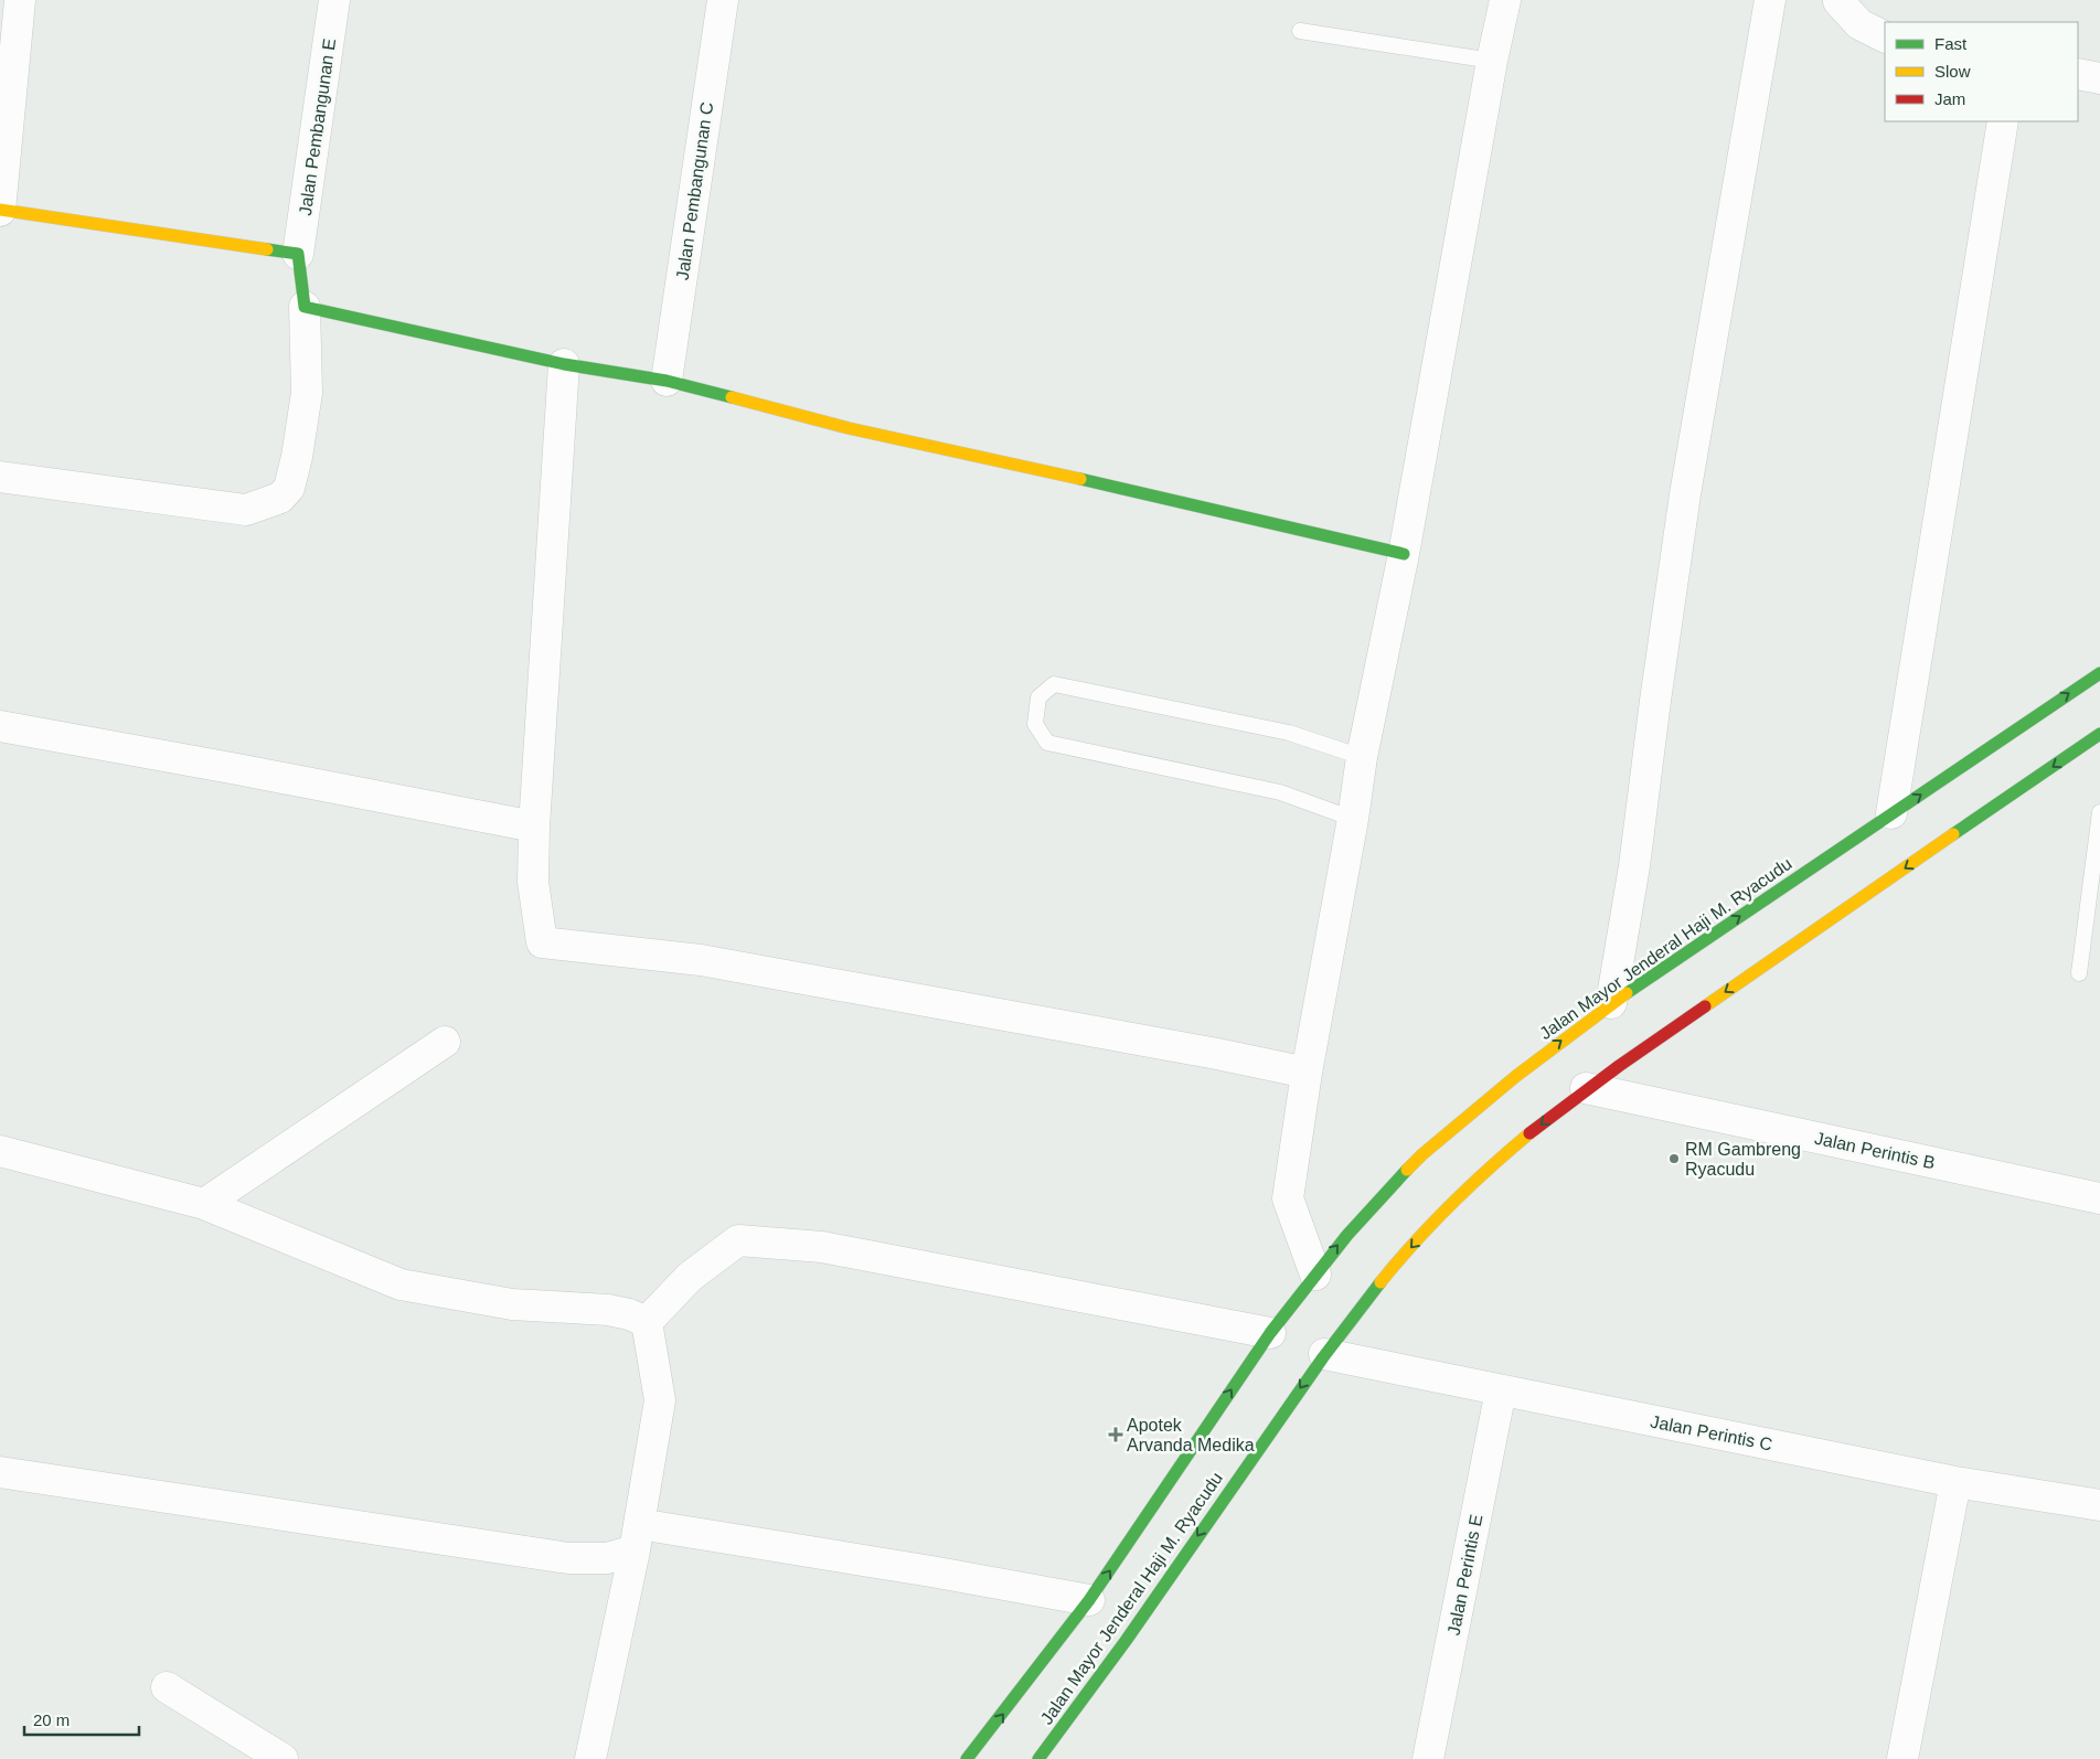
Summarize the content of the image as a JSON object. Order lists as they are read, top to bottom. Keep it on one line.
{"streets":{"main road":["Jalan Mayor Jenderal Haji M. Ryacudu"],"street":["Jalan Pembangunan E","Jalan Pembangunan C","Jalan Perintis B","Jalan Perintis C","Jalan Perintis E"]},"crossings":[["Jalan Mayor Jenderal Haji M. Ryacudu","Jalan Perintis B"],["Jalan Mayor Jenderal Haji M. Ryacudu","Jalan Perintis C"],["Jalan Perintis C","Jalan Perintis E"]],"places":{"other":["RM Gambreng Ryacudu"],"health":["Apotek Arvanda Medika"]},"legend":["Fast","Slow","Jam"],"scale_bar":"20 m"}
